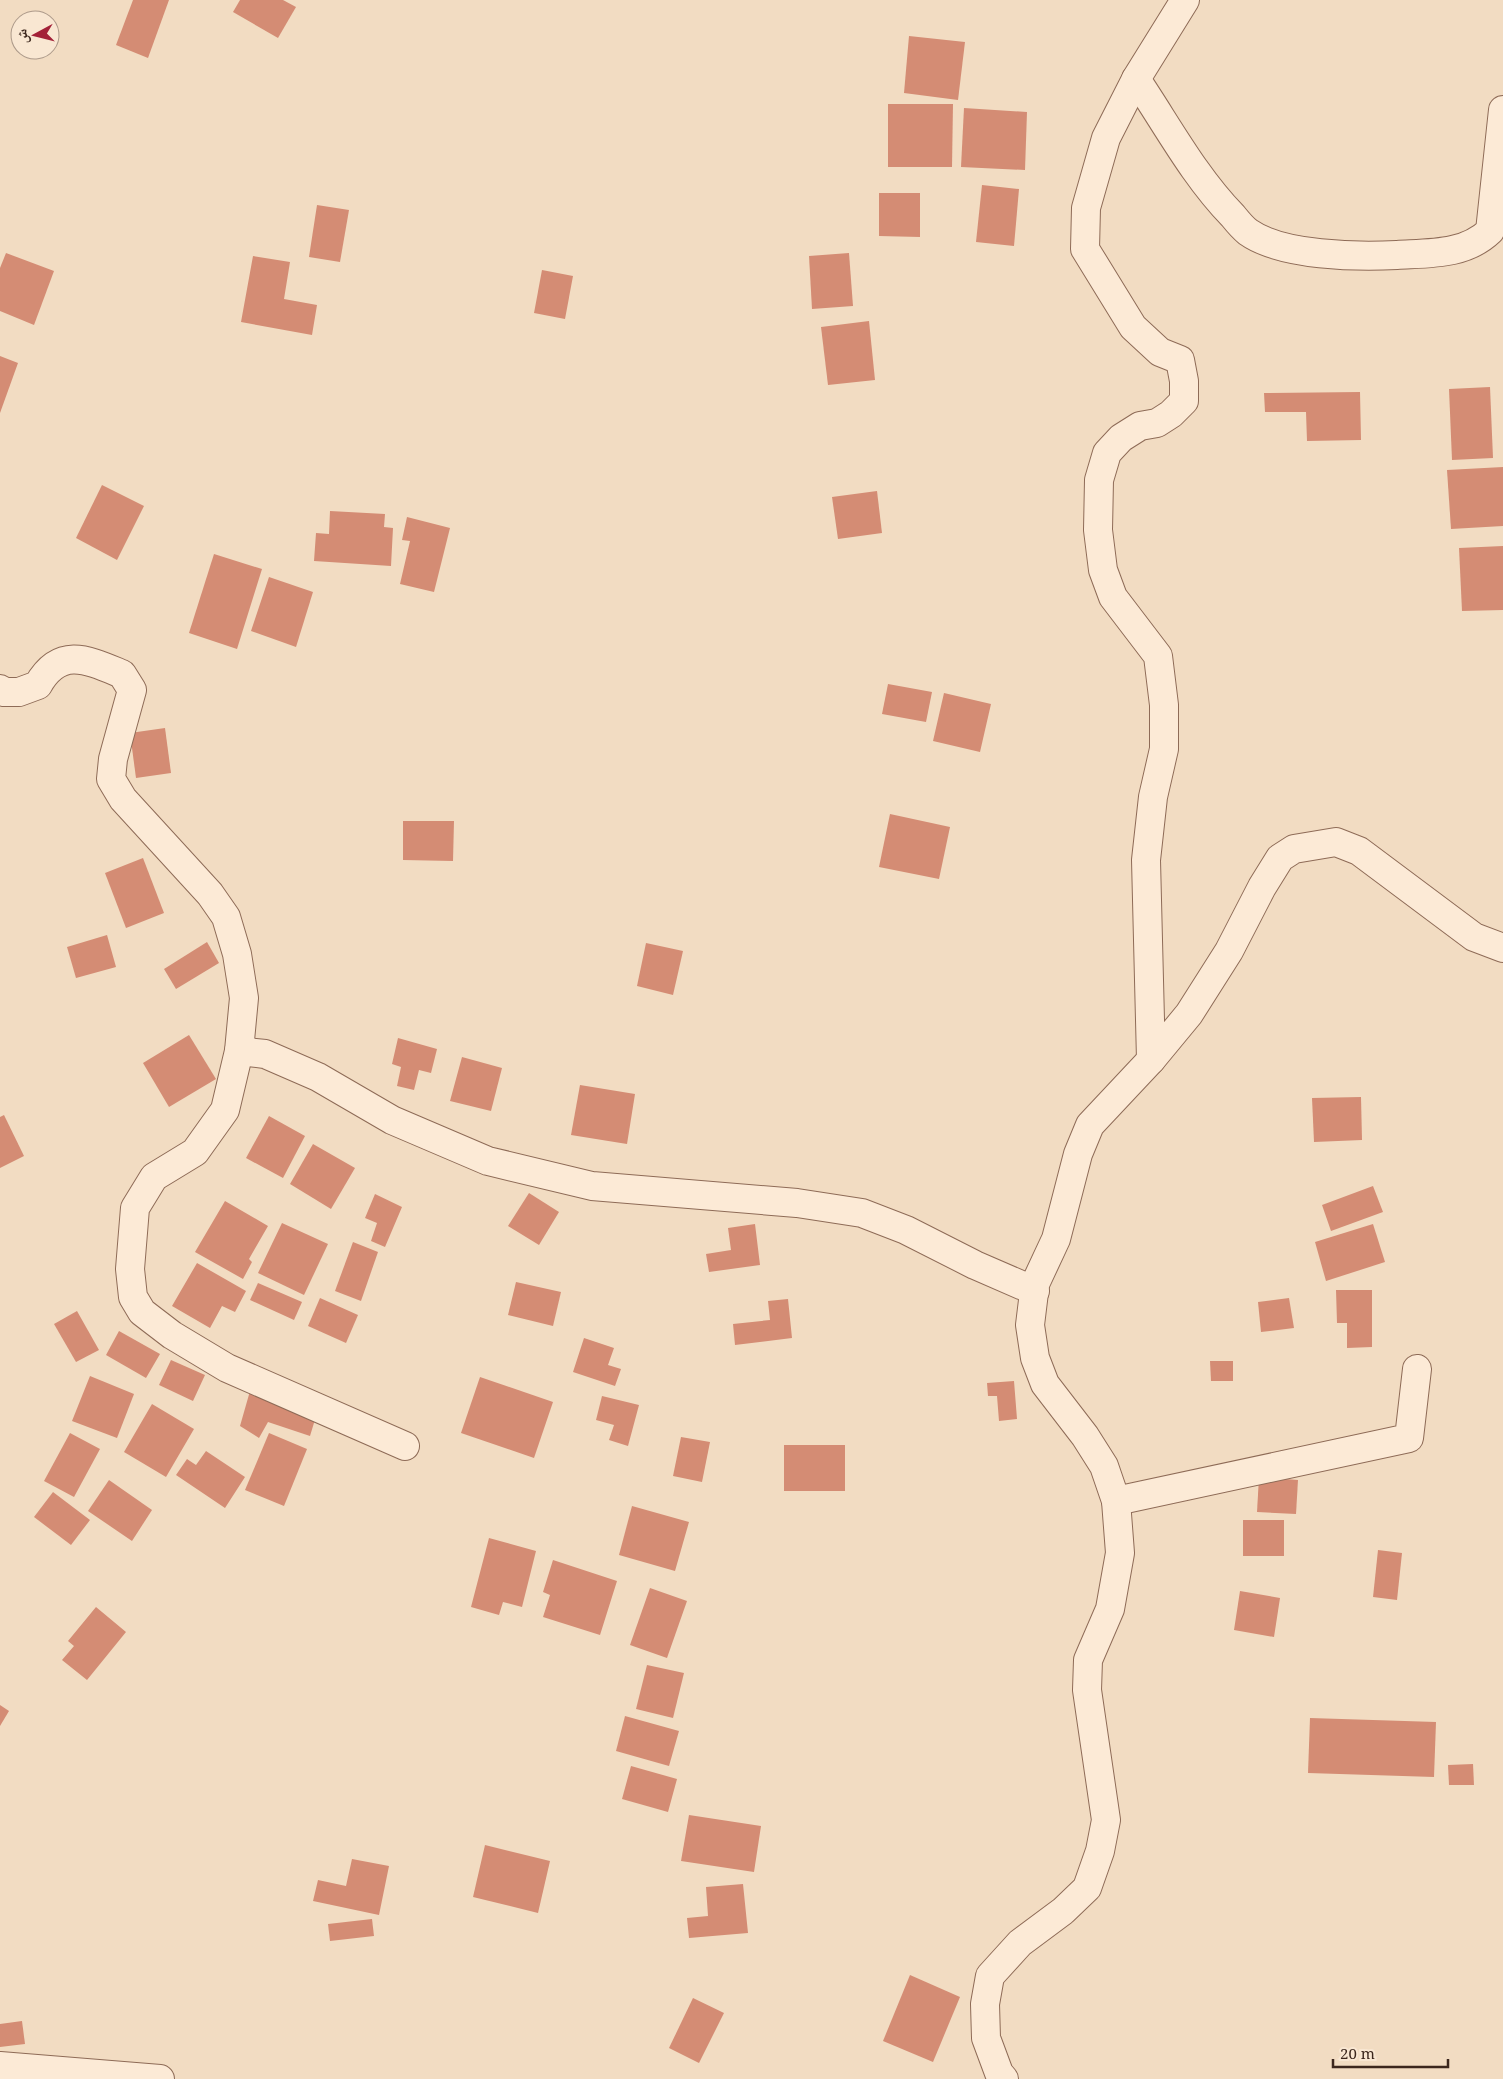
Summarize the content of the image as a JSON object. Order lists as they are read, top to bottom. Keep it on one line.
{"scale_bar":"20 m","north":"left"}
